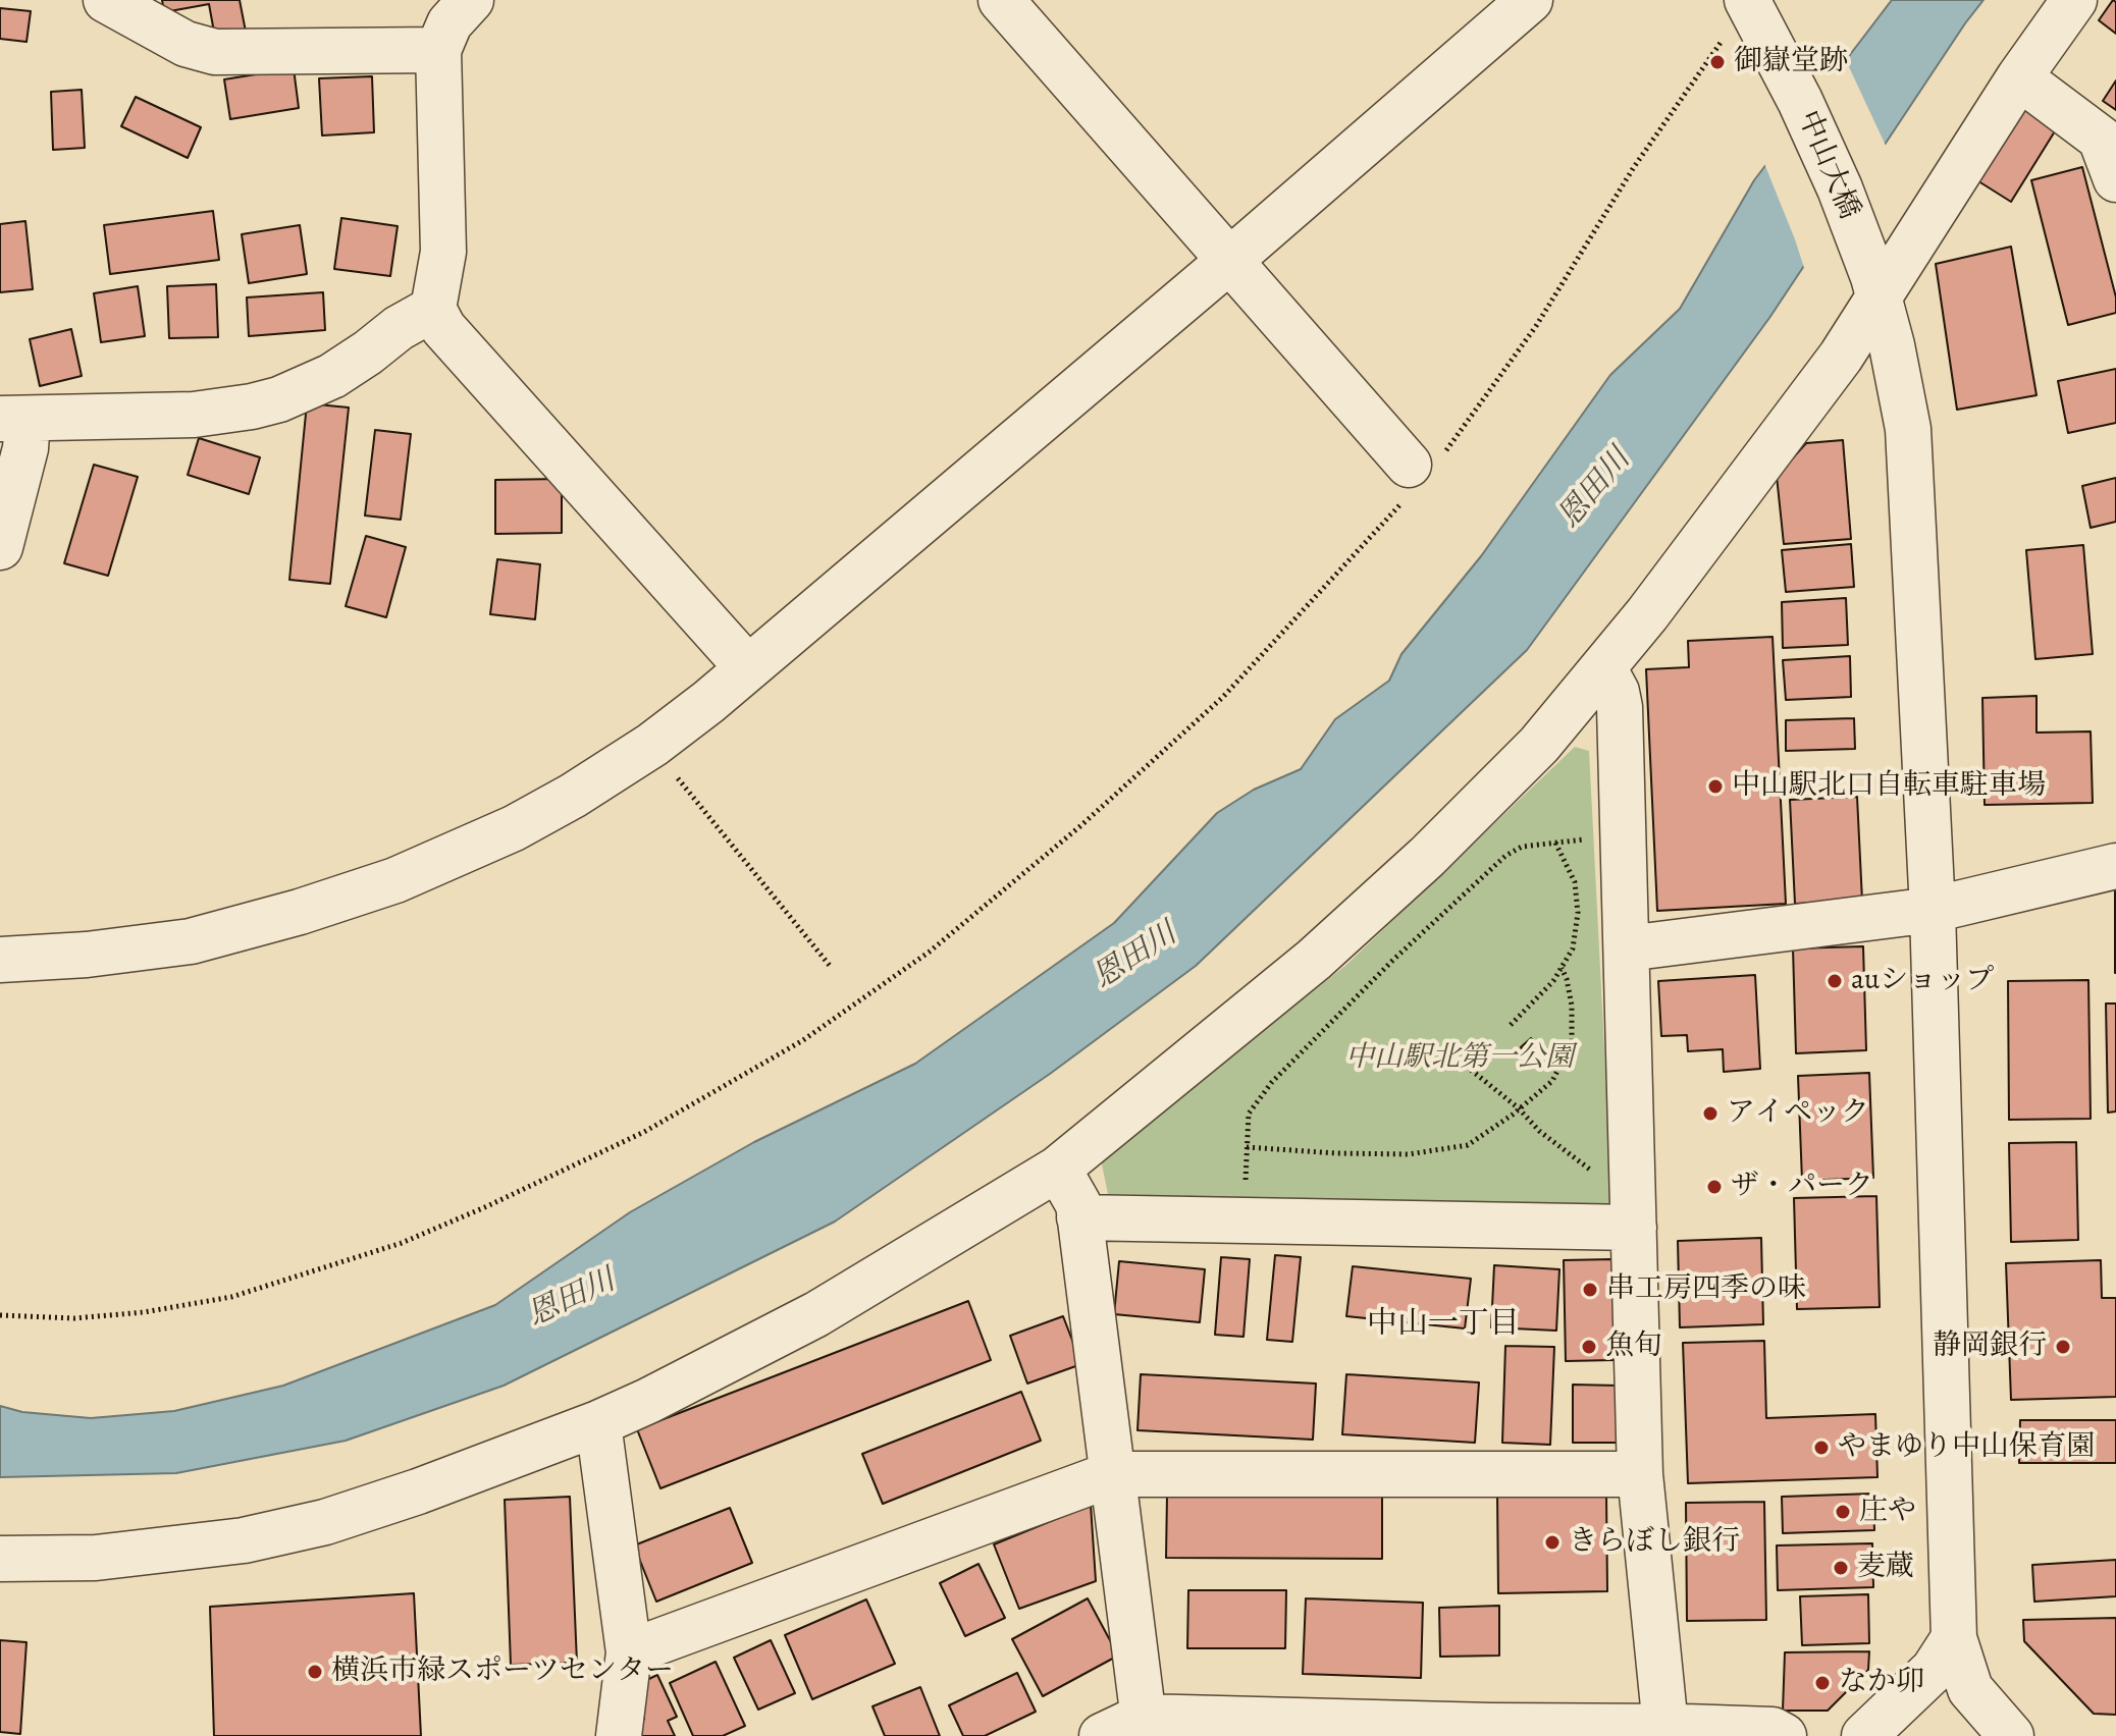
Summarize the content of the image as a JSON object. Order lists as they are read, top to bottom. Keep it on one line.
{"streets":{"street":["中山大橋"]},"districts":["中山一丁目"],"water":["恩田川"],"parks":["中山駅北第一公園"],"places":["御嶽堂跡","中山駅北口自転車駐車場","auショップ","アイペック","ザ・パーク","串工房四季の味","魚旬","静岡銀行","やまゆり中山保育園","庄や","きらぼし銀行","麦蔵","横浜市緑スポーツセンター","なか卯"]}
